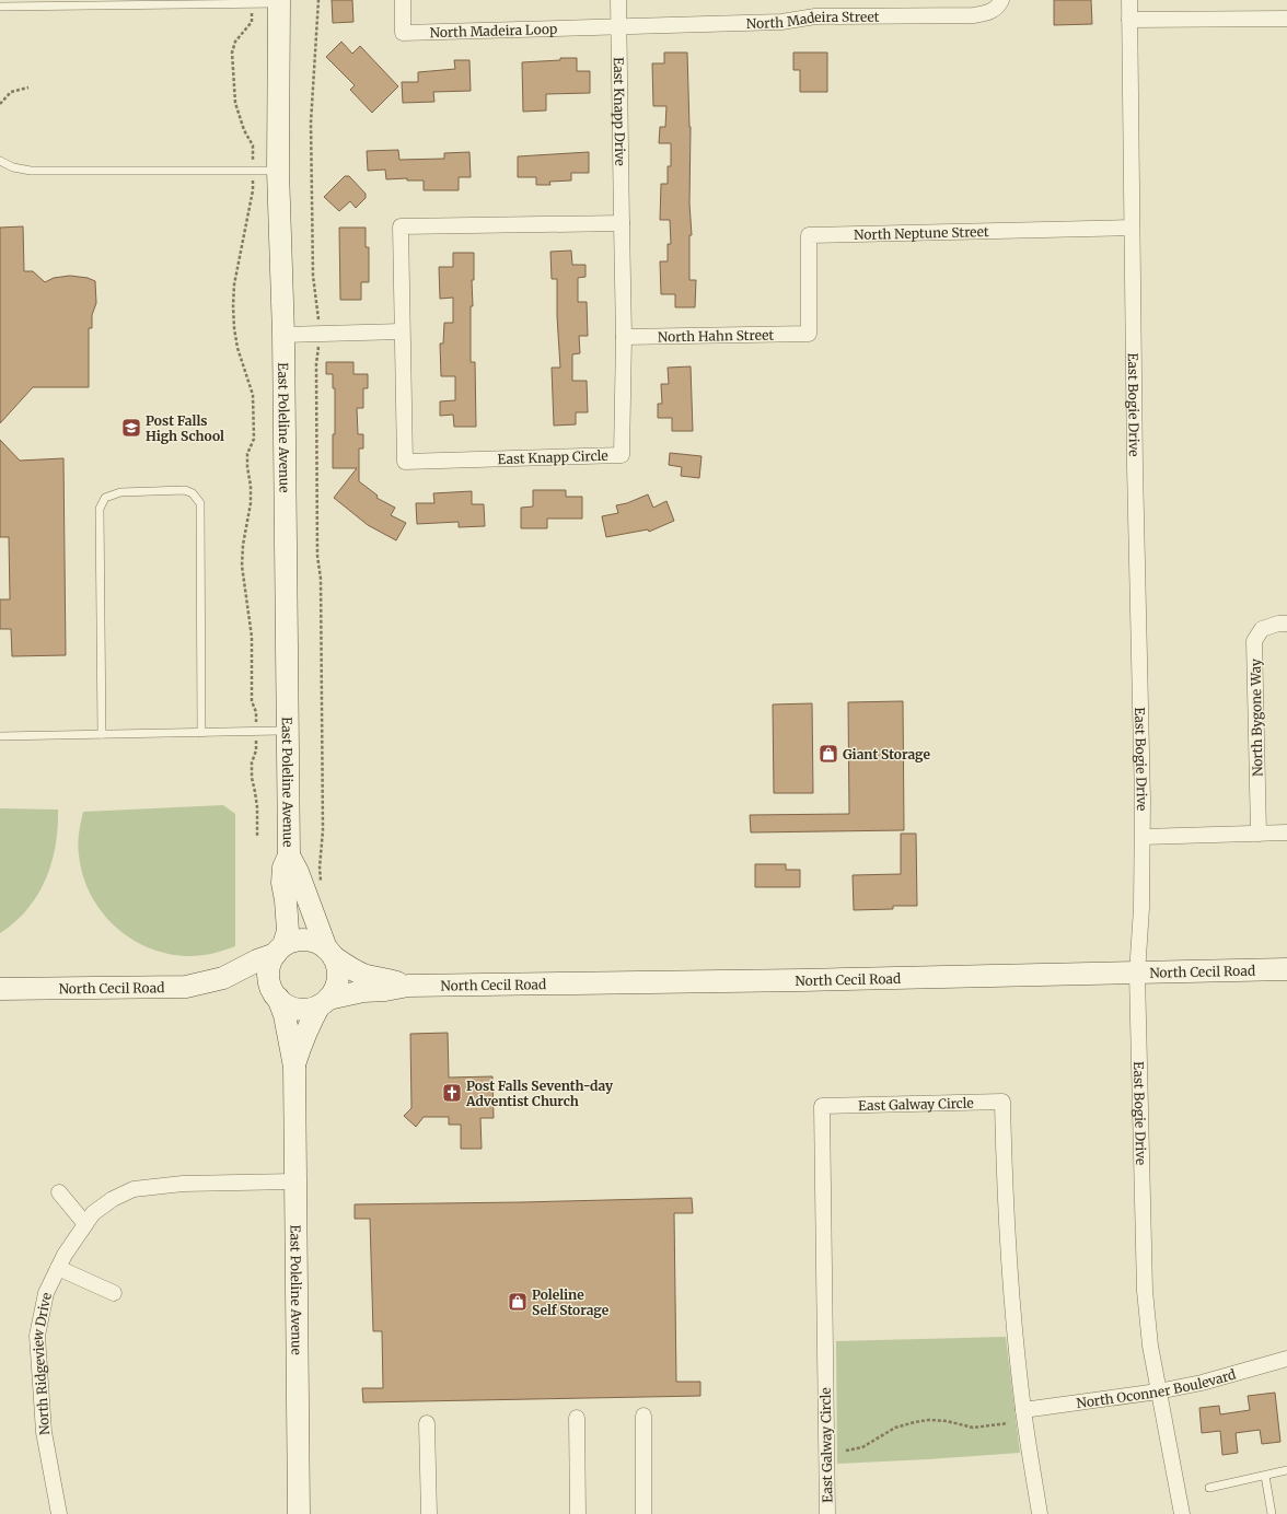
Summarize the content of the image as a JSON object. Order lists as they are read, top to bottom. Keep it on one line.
{"streets":{"main road":["East Poleline Avenue","North Cecil Road"],"street":["North Madeira Street","North Madeira Loop","East Knapp Drive","North Neptune Street","North Hahn Street","East Bogie Drive","East Knapp Circle","North Bygone Way","East Galway Circle","North Ridgeview Drive","North Oconner Boulevard"]},"crossings":[["North Madeira Street","North Madeira Loop"],["North Madeira Street","East Knapp Drive"],["North Madeira Loop","East Knapp Drive"],["East Knapp Drive","East Knapp Circle"],["North Neptune Street","North Hahn Street"],["North Neptune Street","East Bogie Drive"],["North Hahn Street","East Knapp Circle"],["East Bogie Drive","North Cecil Road"],["East Bogie Drive","North Oconner Boulevard"],["East Poleline Avenue","North Cecil Road"],["East Poleline Avenue","North Ridgeview Drive"],["East Galway Circle","North Oconner Boulevard"]],"places":{"school or university":["Post Falls High School"],"shop":["Giant Storage","Poleline Self Storage"],"church":["Post Falls Seventh-day Adventist Church"]}}
